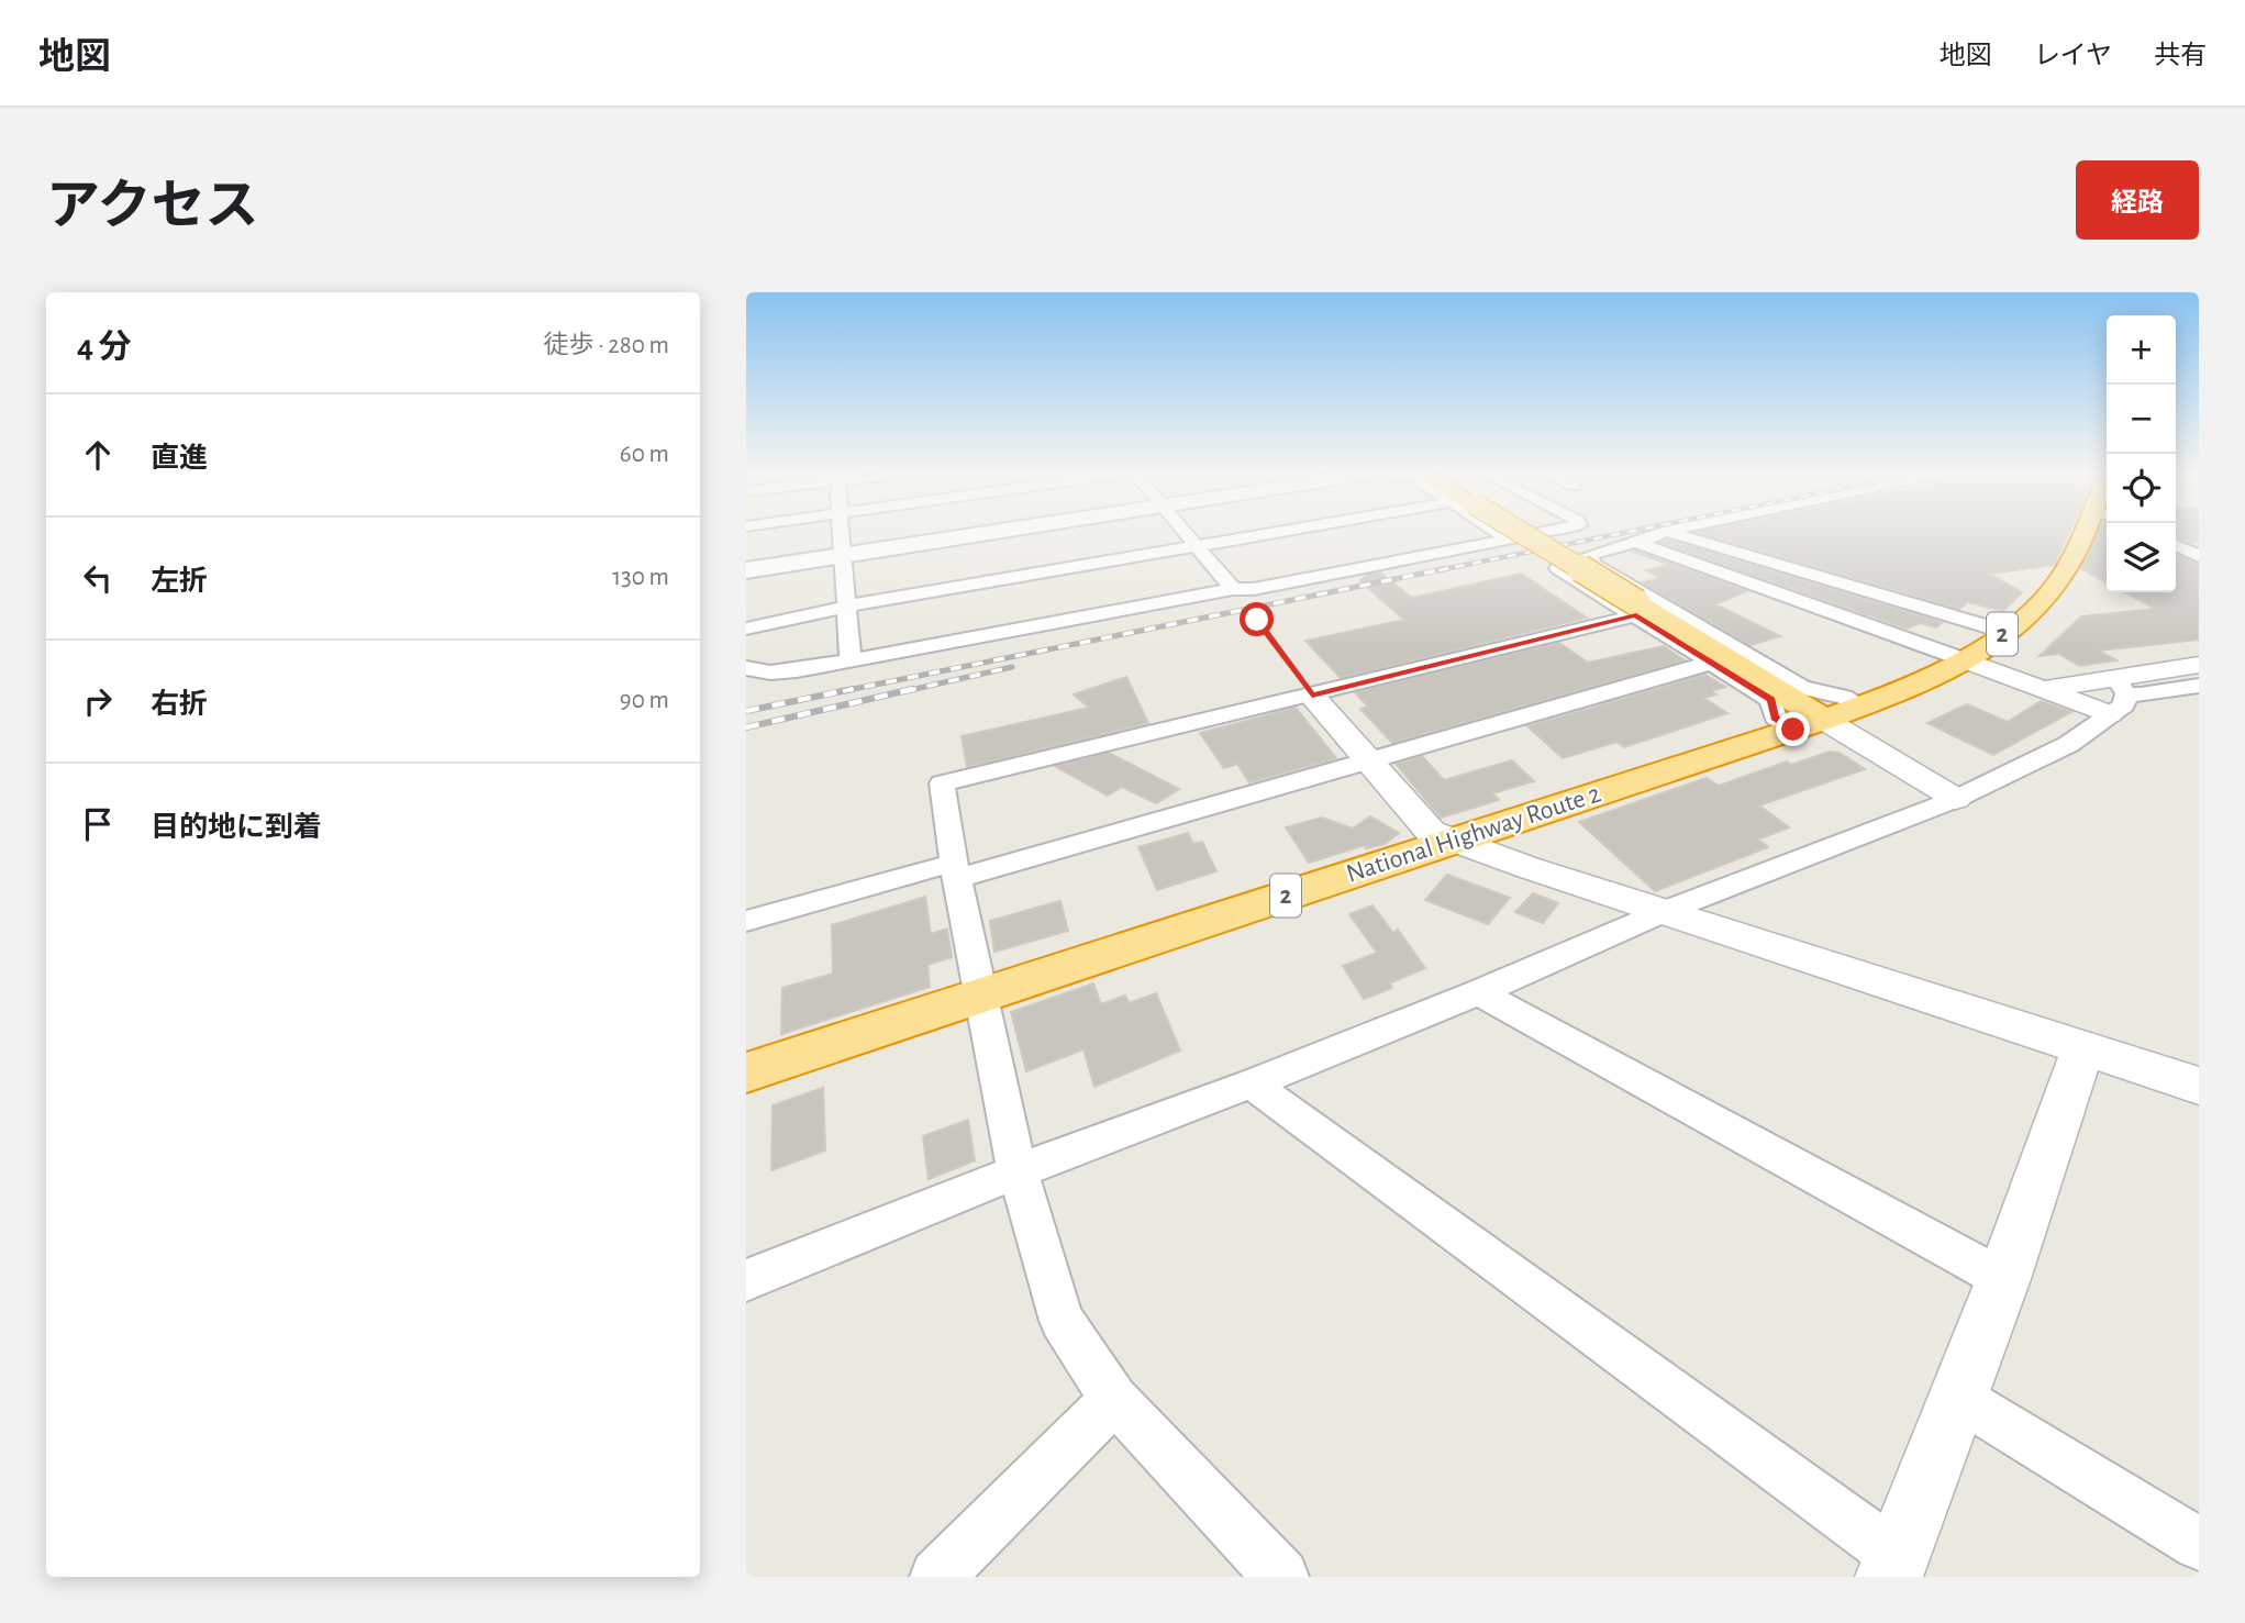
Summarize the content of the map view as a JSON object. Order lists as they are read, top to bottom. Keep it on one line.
{"streets":{"highway":["2","National Highway Route 2"]},"page":{"header":"地図","nav":["地図","レイヤ","共有"],"title":"アクセス","buttons":"経路","heading":["4 分","徒歩 · 280 m"],"map_buttons":["+","−"],"list":[["直進","60 m"],["左折","130 m"],["右折","90 m"],"目的地に到着"]}}
